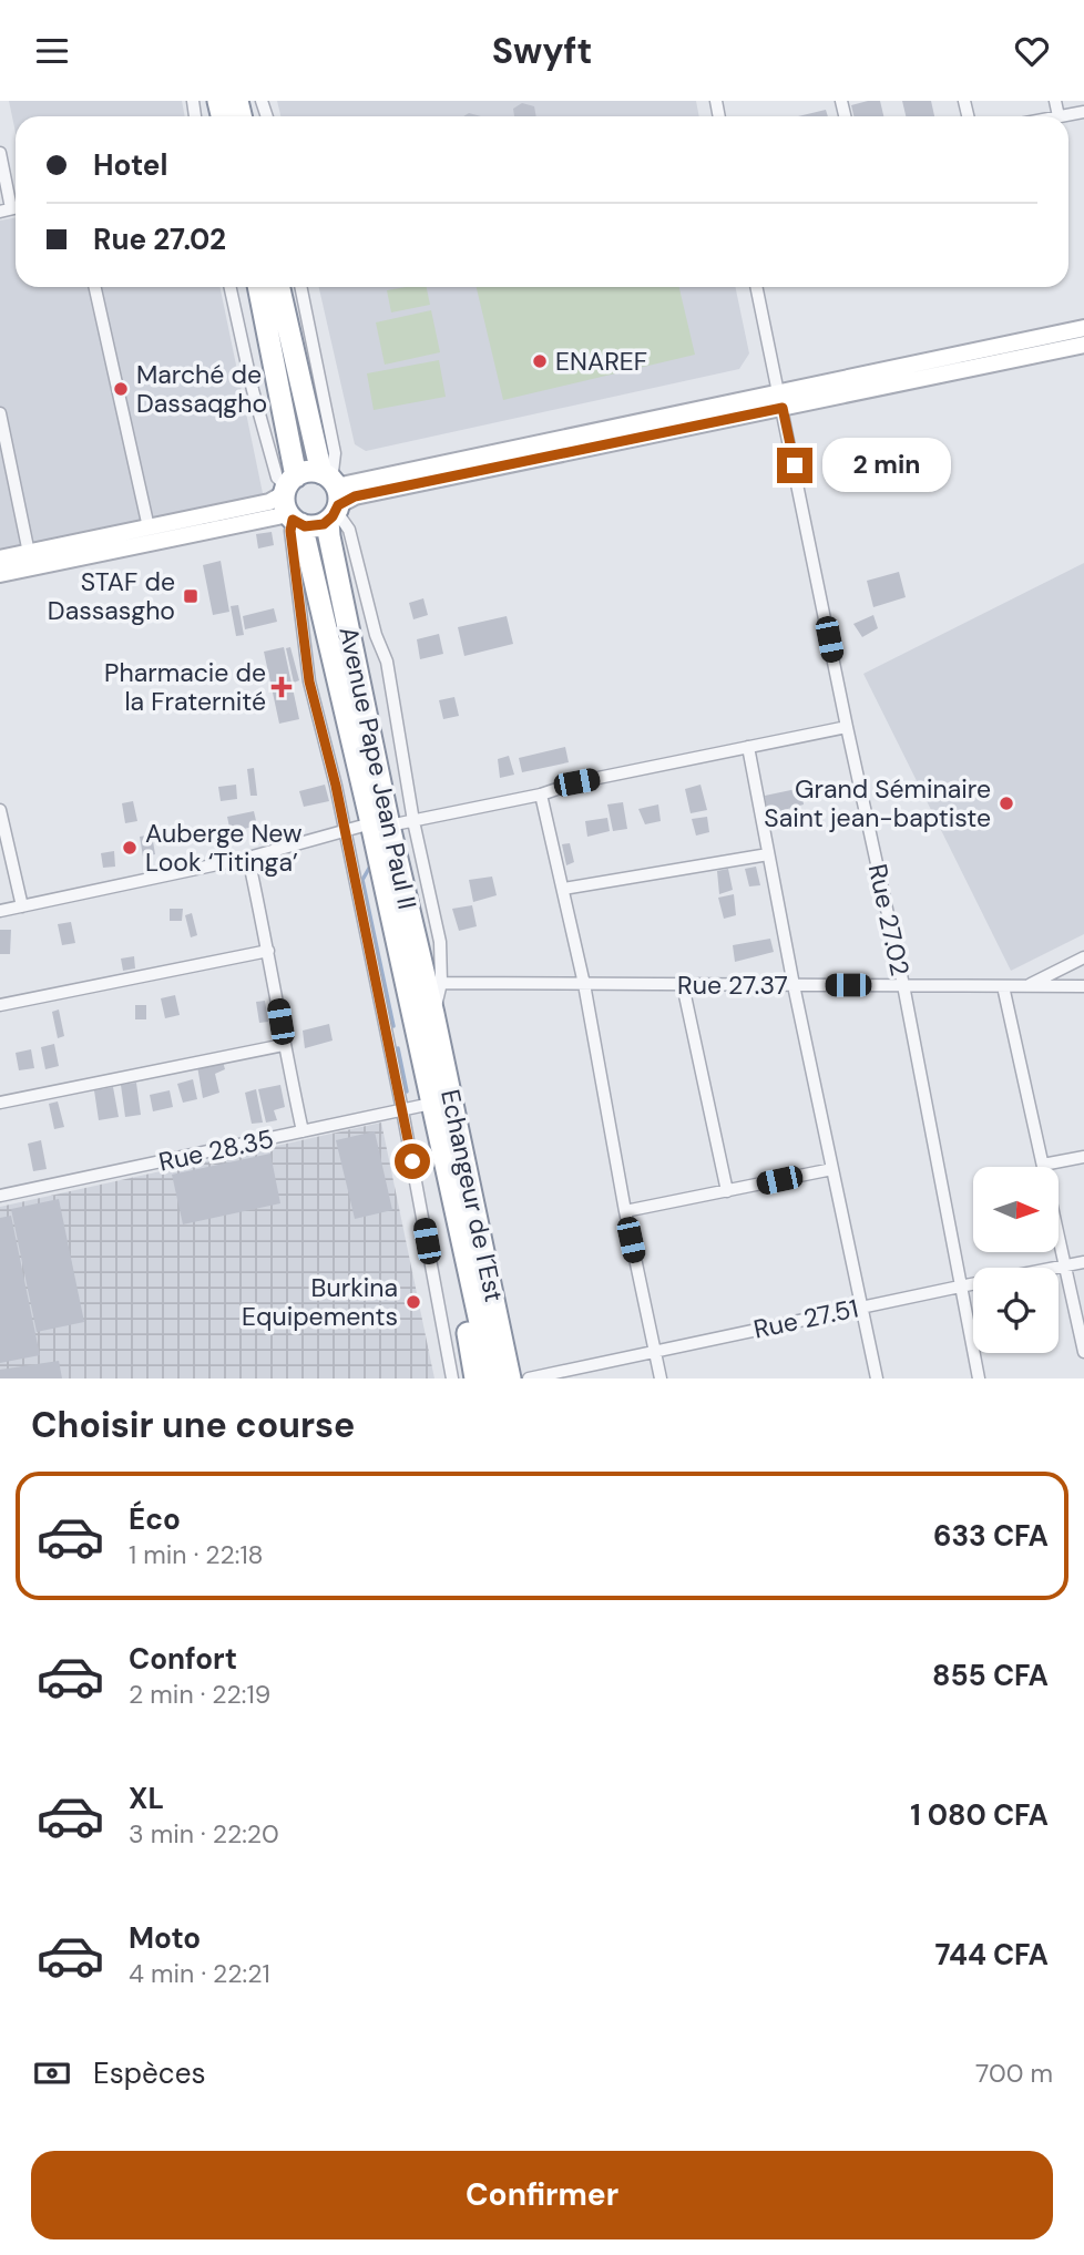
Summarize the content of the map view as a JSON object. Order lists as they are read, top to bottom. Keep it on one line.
{"streets":{"highway":["Avenue Pape Jean Paul II","Echangeur de l´Est"],"street":["Rue 27.02","Rue 27.37","Rue 28.35","Rue 27.51"]},"crossings":[["Avenue Pape Jean Paul II","Rue 27.37"],["Avenue Pape Jean Paul II","Echangeur de l´Est"],["Rue 27.02","Rue 27.37"],["Rue 27.02","Rue 27.51"],["Rue 28.35","Echangeur de l´Est"]],"places":{"other":["ENAREF","Marché de Dassaqgho","Grand Séminaire Saint jean-baptiste","Auberge New Look ‘Titinga’","Burkina Equipements"],"transit":["STAF de Dassasgho"],"health":["Pharmacie de la Fraternité"]},"north":"right","page":{"header":"Swyft","banner":["Hotel","Rue 27.02"],"bubble":"2 min","heading":"Choisir une course","list":[{"name":"Éco","note":"1 min · 22:18","value":"633 CFA"},{"name":"Confort","note":"2 min · 22:19","value":"855 CFA"},{"name":"XL","note":"3 min · 22:20","value":"1 080 CFA"},{"name":"Moto","note":"4 min · 22:21","value":"744 CFA"}],"pay":["Espèces","700 m"],"buttons":"Confirmer"}}
